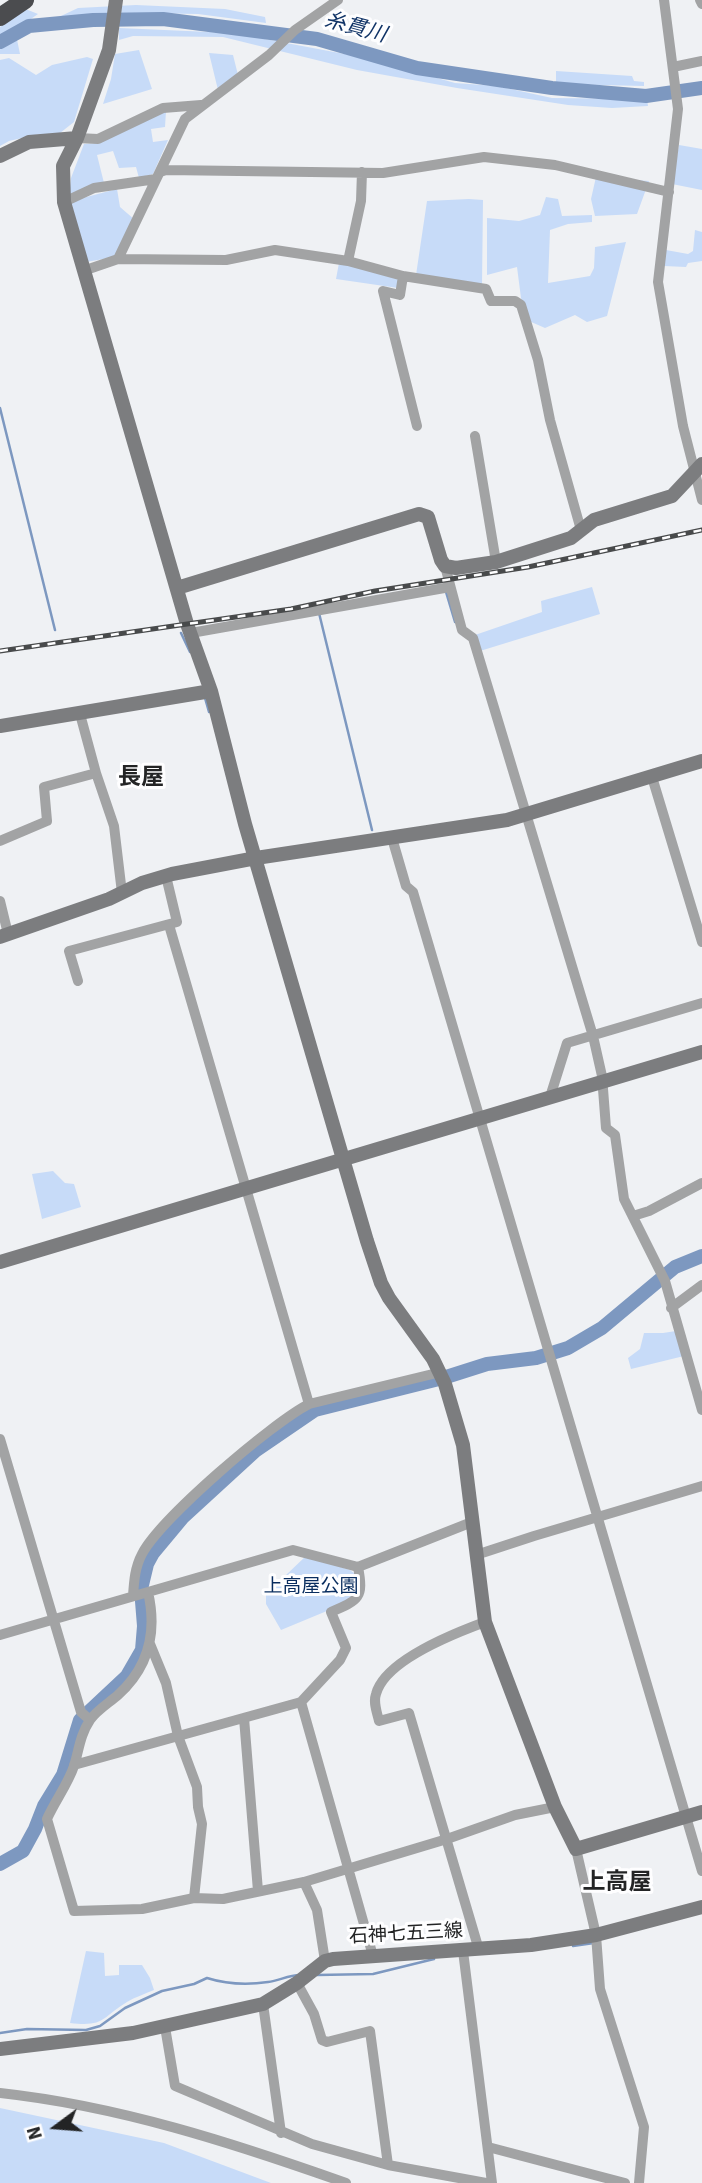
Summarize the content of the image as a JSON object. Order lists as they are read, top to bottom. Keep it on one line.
{"streets":{"street":["石神七五三線"]},"districts":["長屋","上高屋"],"water":["糸貫川"],"parks":["上高屋公園"],"north":"left"}
